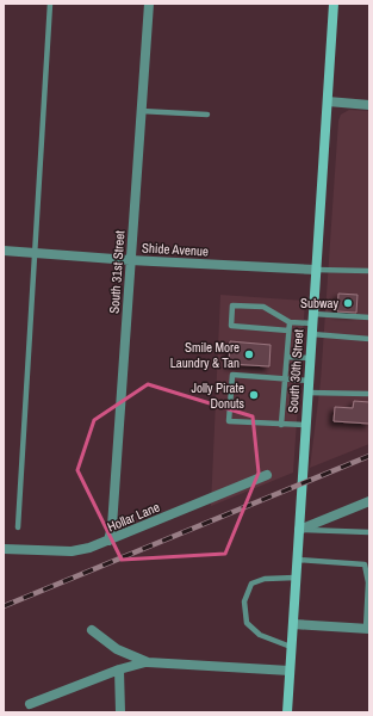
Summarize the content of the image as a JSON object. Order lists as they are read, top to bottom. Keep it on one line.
{"streets":{"street":["Shide Avenue","South 31st Street","South 30th Street","Hollar Lane"]},"crossings":[["Shide Avenue","South 31st Street"],["Shide Avenue","South 30th Street"],["South 31st Street","Hollar Lane"]],"places":["Subway","Smile More Laundry & Tan","Jolly Pirate Donuts"]}
